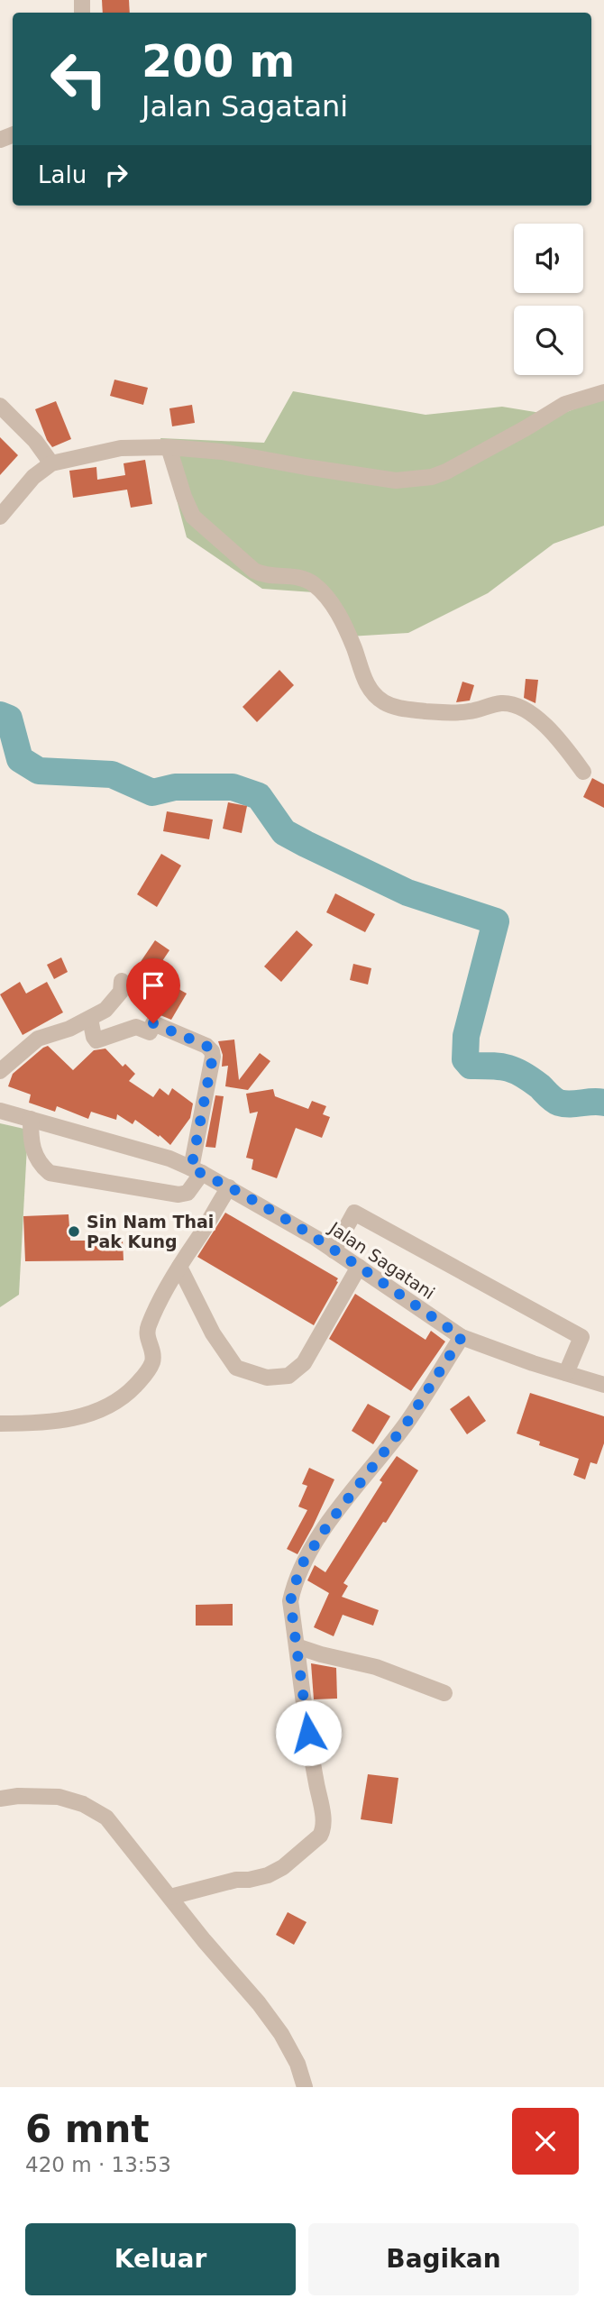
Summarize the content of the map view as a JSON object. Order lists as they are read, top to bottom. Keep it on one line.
{"streets":{"street":["Jalan Sagatani"]},"places":["Sin Nam Thai Pak Kung"],"page":{"turn":["200 m","Jalan Sagatani"],"then":"Lalu","heading":["6 mnt","420 m · 13:53"],"buttons":["Keluar","Bagikan"]}}
